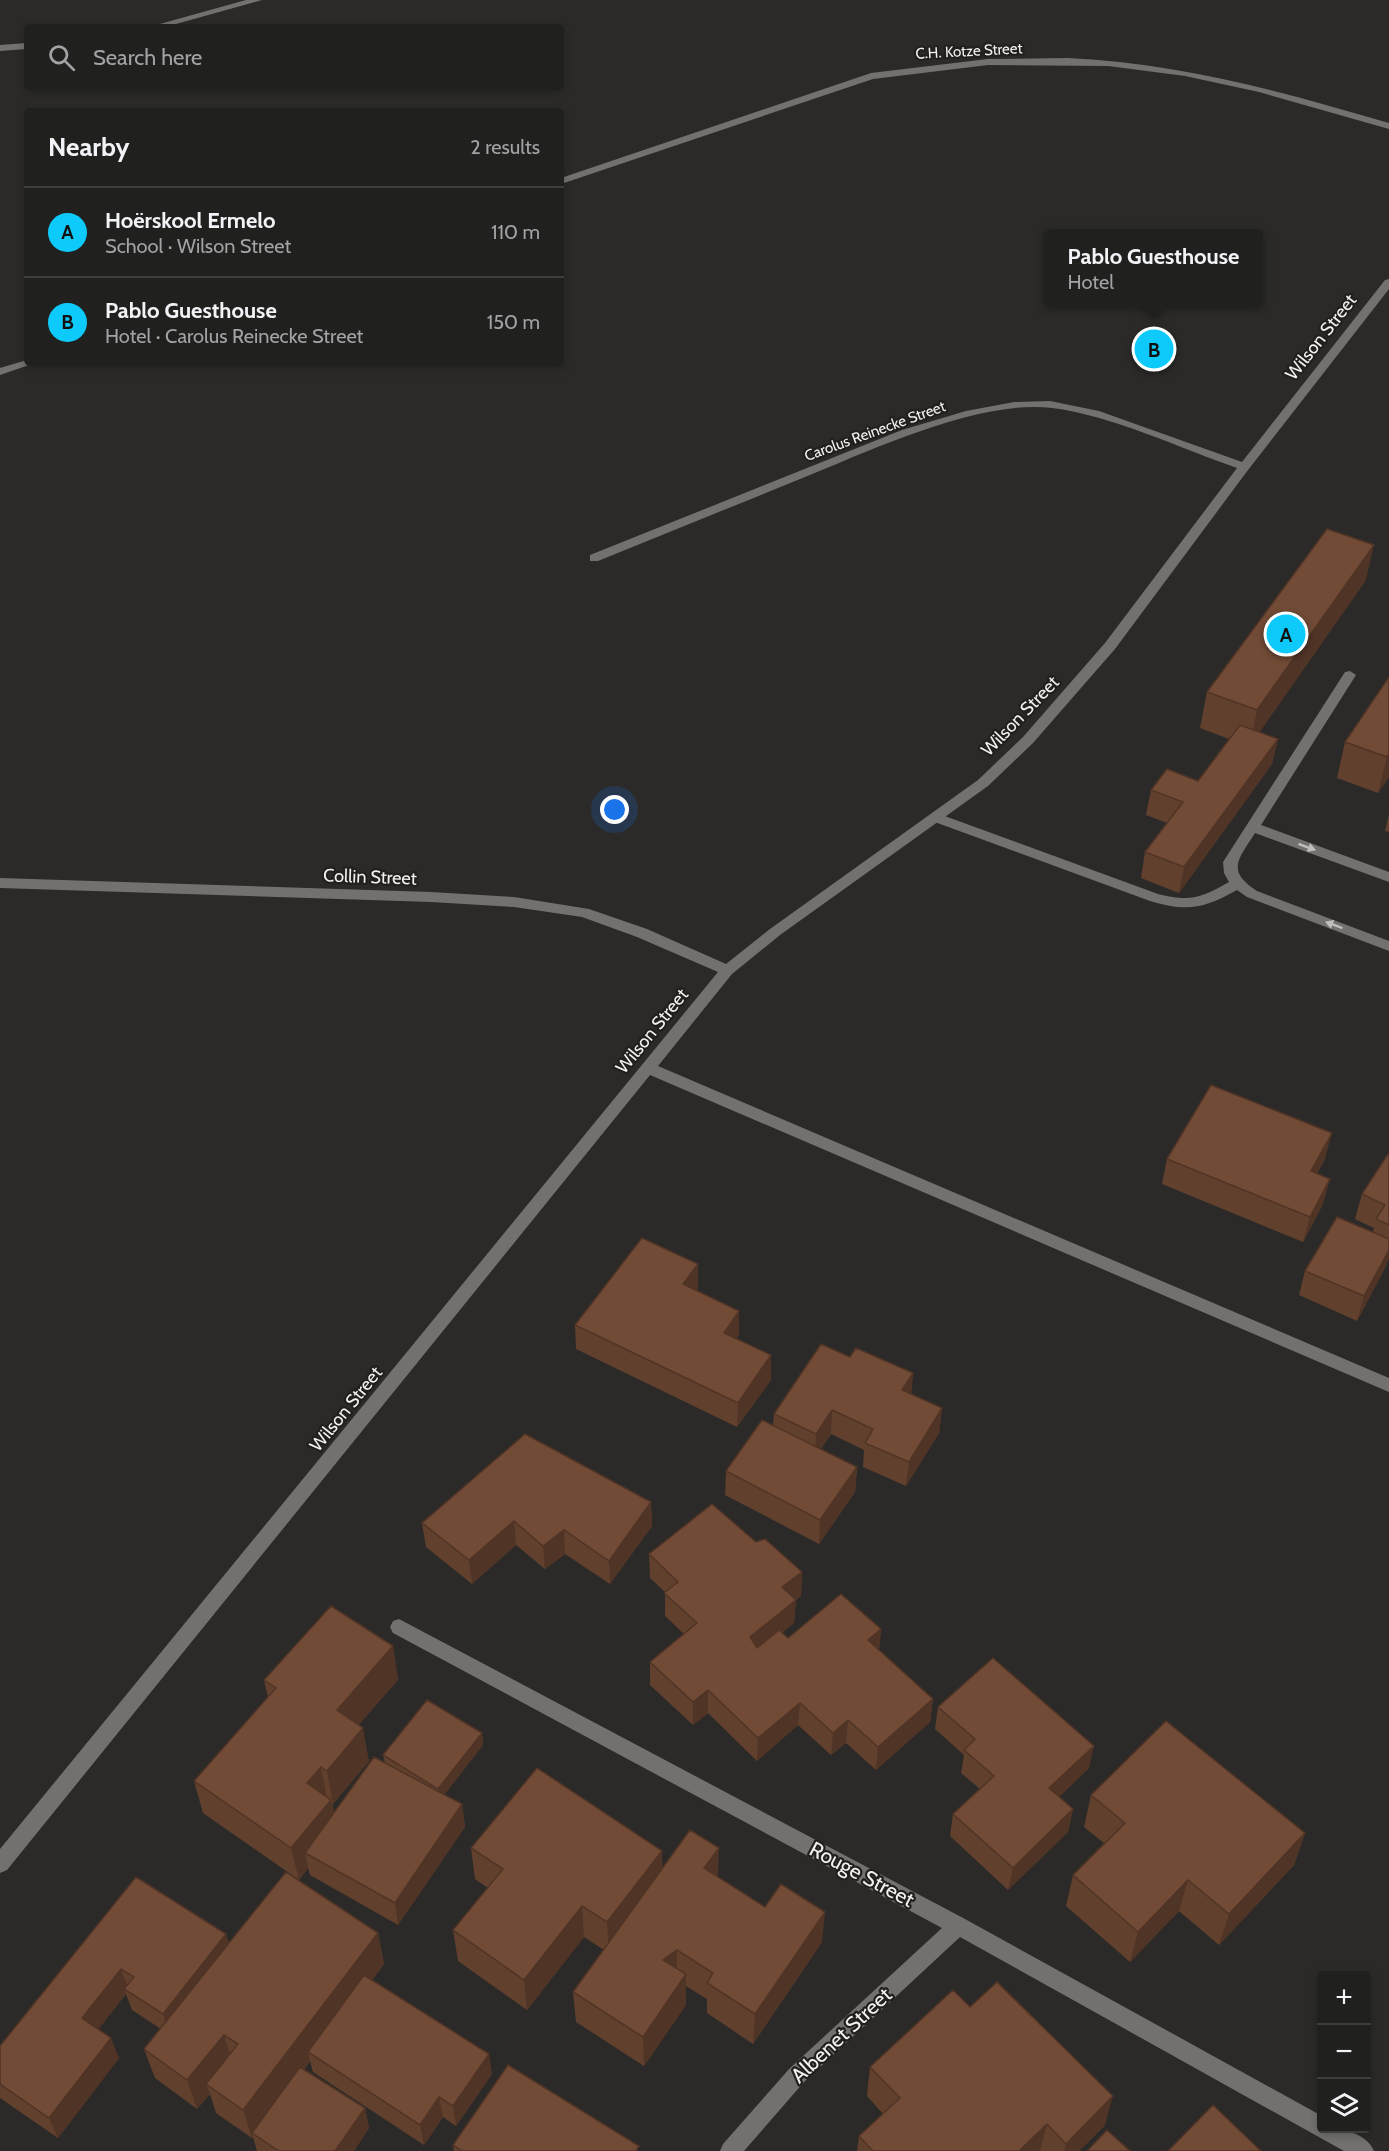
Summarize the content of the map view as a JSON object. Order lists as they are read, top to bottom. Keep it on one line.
{"streets":{"street":["C.H. Kotze Street","Wilson Street","Carolus Reinecke Street","Collin Street","Rouge Street","Albenet Street"]},"crossings":[["Wilson Street","Carolus Reinecke Street"],["Wilson Street","Collin Street"],["Rouge Street","Albenet Street"]],"page":{"search":"Search here","heading":["Nearby","2 results"],"list":[{"mark":"A","name":"Hoërskool Ermelo","note":"School · Wilson Street","value":"110 m"},{"mark":"B","name":"Pablo Guesthouse","note":"Hotel · Carolus Reinecke Street","value":"150 m"}],"popup":["Pablo Guesthouse","Hotel"],"pins":["B","A"],"map_buttons":["+","−"]}}
